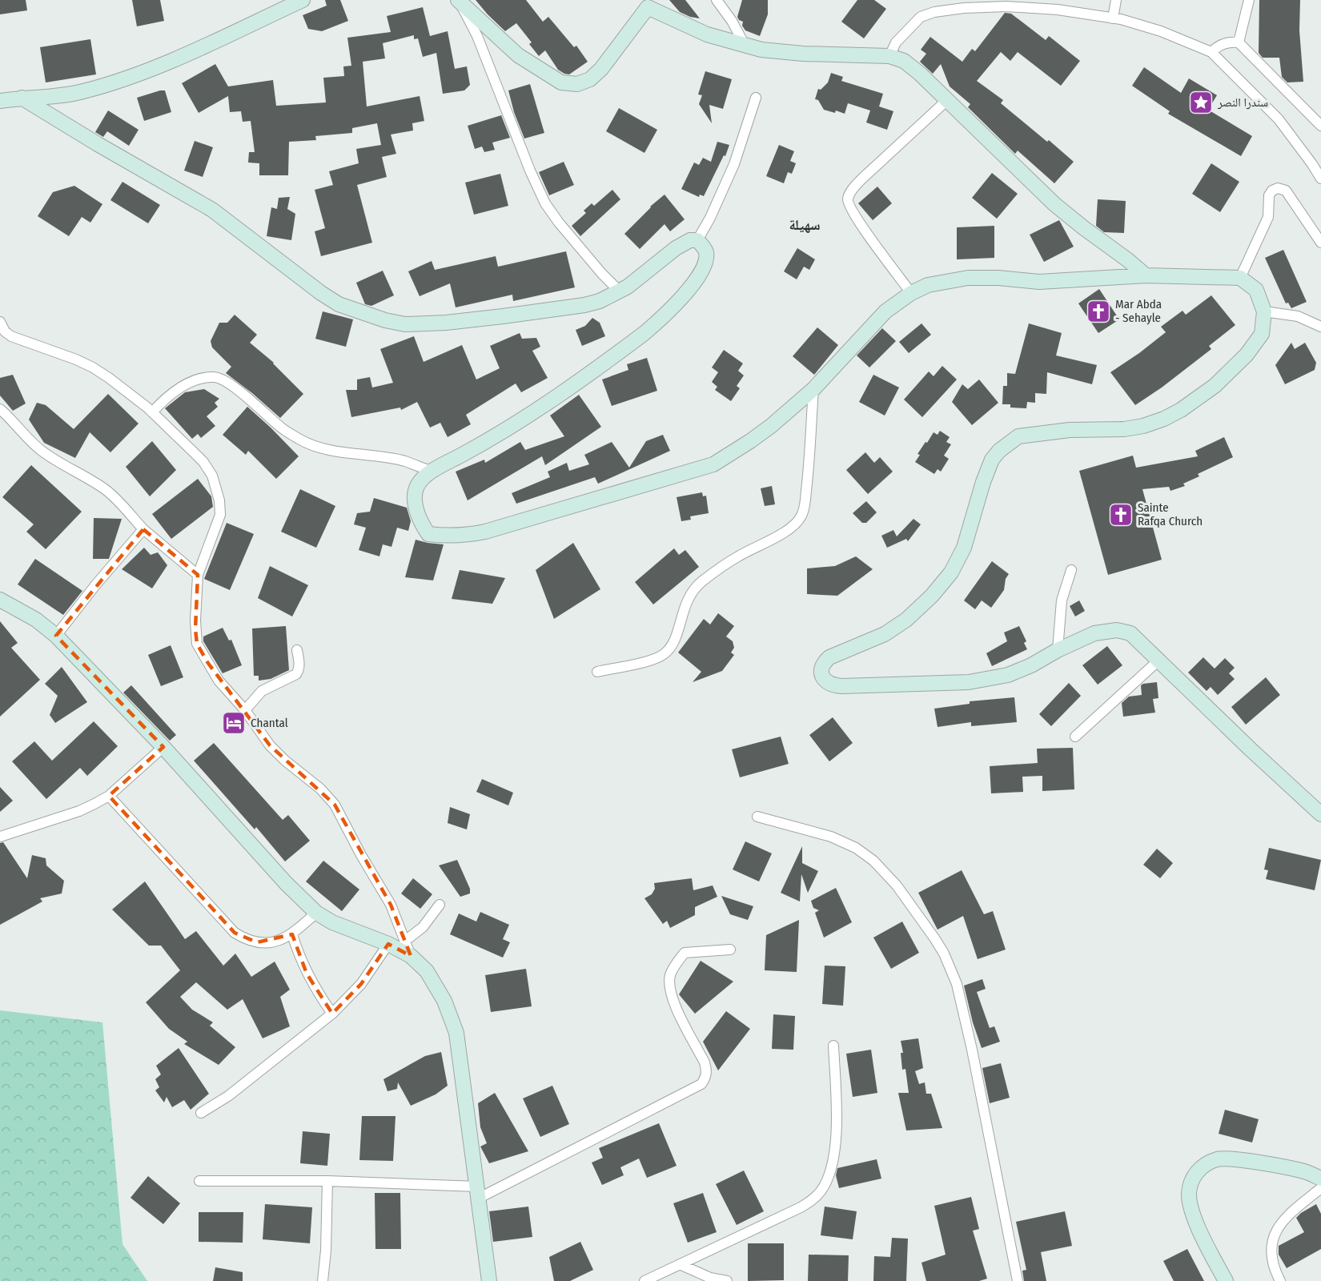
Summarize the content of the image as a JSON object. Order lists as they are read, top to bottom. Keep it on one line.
{"districts":["سهيلة"],"places":{"place":["سندرا النصر"],"church":["Mar Abda - Sehayle","Sainte Rafqa Church"],"hotel":["Chantal"]}}
